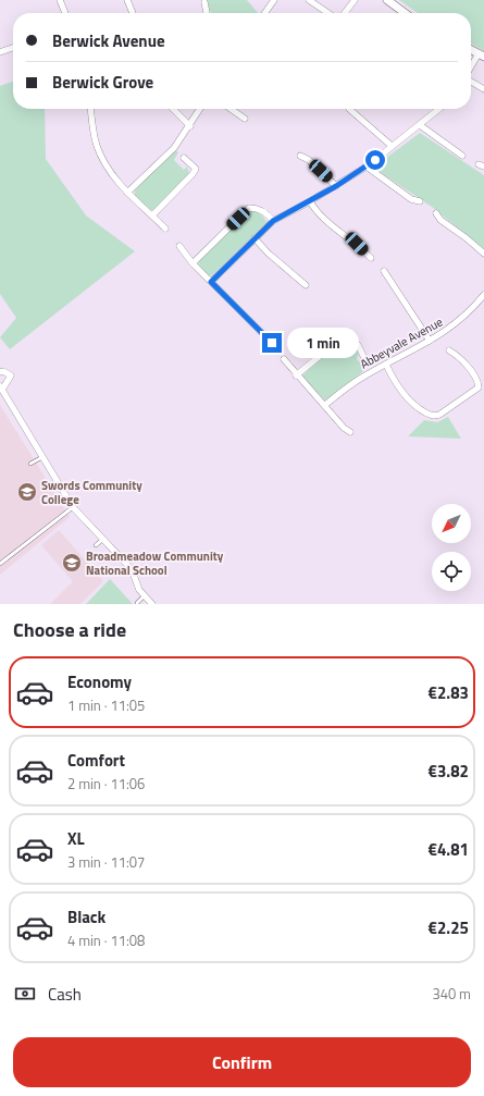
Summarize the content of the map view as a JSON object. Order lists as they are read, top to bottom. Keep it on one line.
{"streets":{"street":["Abbeyvale Avenue"]},"places":{"school or university":["Swords Community College","Broadmeadow Community National School"]},"north":"bottom left","page":{"banner":["Berwick Avenue","Berwick Grove"],"bubble":"1 min","heading":"Choose a ride","list":[{"name":"Economy","note":"1 min · 11:05","value":"€2.83"},{"name":"Comfort","note":"2 min · 11:06","value":"€3.82"},{"name":"XL","note":"3 min · 11:07","value":"€4.81"},{"name":"Black","note":"4 min · 11:08","value":"€2.25"}],"pay":["Cash","340 m"],"buttons":"Confirm"}}
